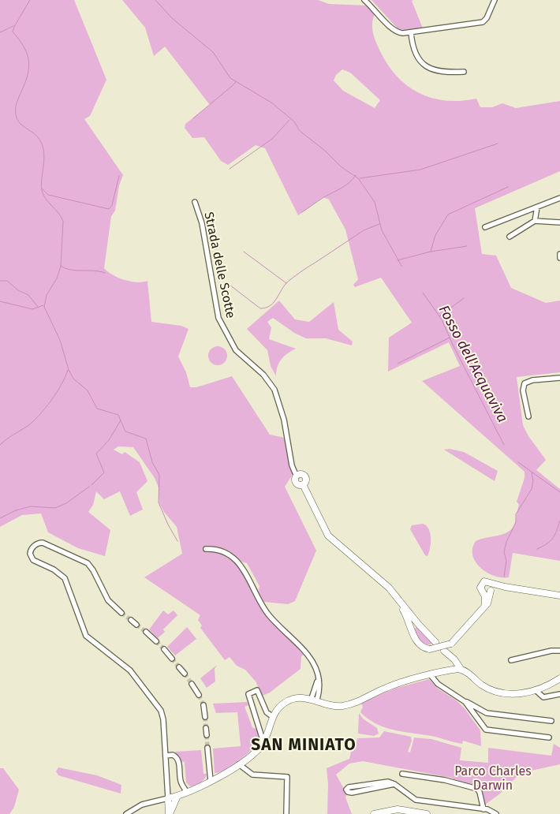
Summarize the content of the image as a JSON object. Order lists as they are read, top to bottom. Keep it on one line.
{"streets":{"street":["Strada delle Scotte"]},"districts":["SAN MINIATO"],"water":["Fosso dell'Acquaviva"],"parks":["Parco Charles Darwin"]}
